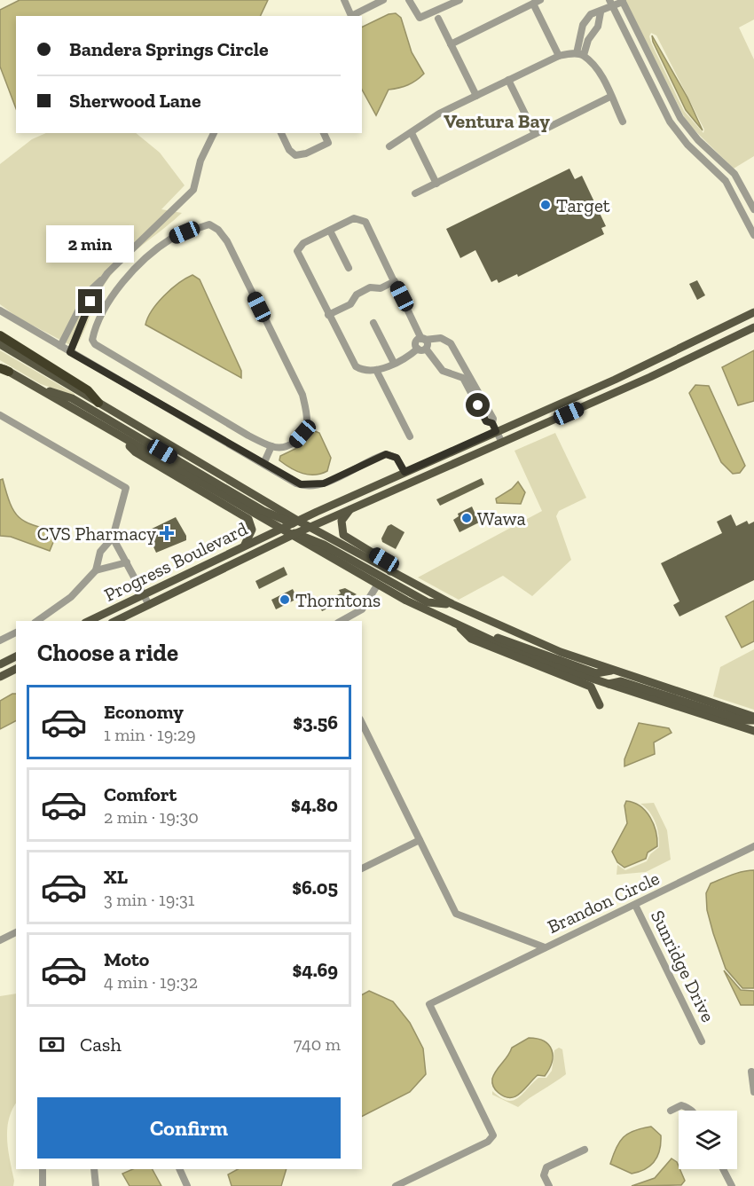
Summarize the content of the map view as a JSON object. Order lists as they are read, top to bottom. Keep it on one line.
{"streets":{"main road":["Progress Boulevard"],"street":["Brandon Circle","Sunridge Drive"]},"crossings":[["Brandon Circle","Sunridge Drive"]],"districts":["Ventura Bay"],"places":{"other":["Target","Wawa","Thorntons"],"health":["CVS Pharmacy"]},"page":{"banner":["Bandera Springs Circle","Sherwood Lane"],"bubble":"2 min","heading":"Choose a ride","list":[{"name":"Economy","note":"1 min · 19:29","value":"$3.56"},{"name":"Comfort","note":"2 min · 19:30","value":"$4.80"},{"name":"XL","note":"3 min · 19:31","value":"$6.05"},{"name":"Moto","note":"4 min · 19:32","value":"$4.69"}],"pay":["Cash","740 m"],"buttons":"Confirm"}}
